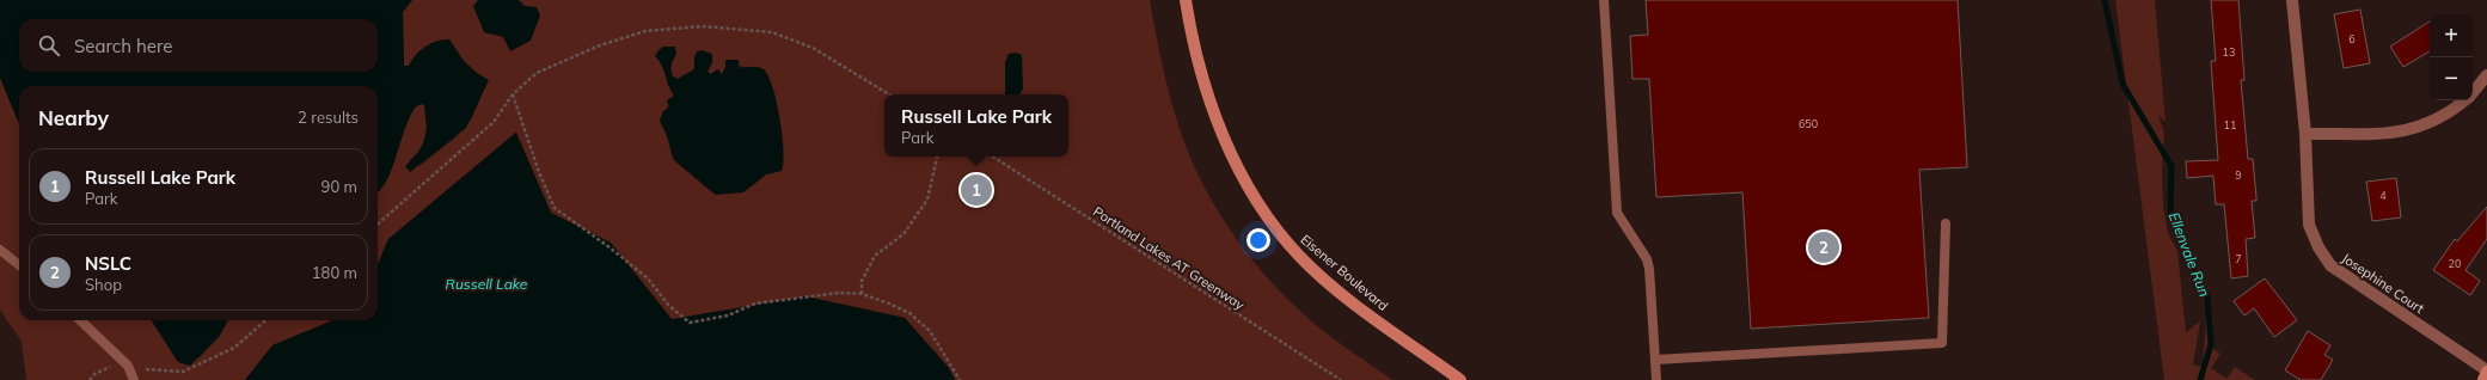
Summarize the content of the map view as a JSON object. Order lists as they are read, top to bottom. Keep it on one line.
{"streets":{"street":["Eisener Boulevard","Josephine Court"],"path":["Portland Lakes AT Greenway"]},"water":["Ellenvale Run","Russell Lake"],"house_numbers":["6","13","650","11","9","4","7","20"],"page":{"map_buttons":["+","−"],"search":"Search here","heading":["Nearby","2 results"],"popup":["Russell Lake Park","Park"],"list":[{"mark":"1","name":"Russell Lake Park","note":"Park","value":"90 m"},{"mark":"2","name":"NSLC","note":"Shop","value":"180 m"}],"pins":["1","2"]}}
